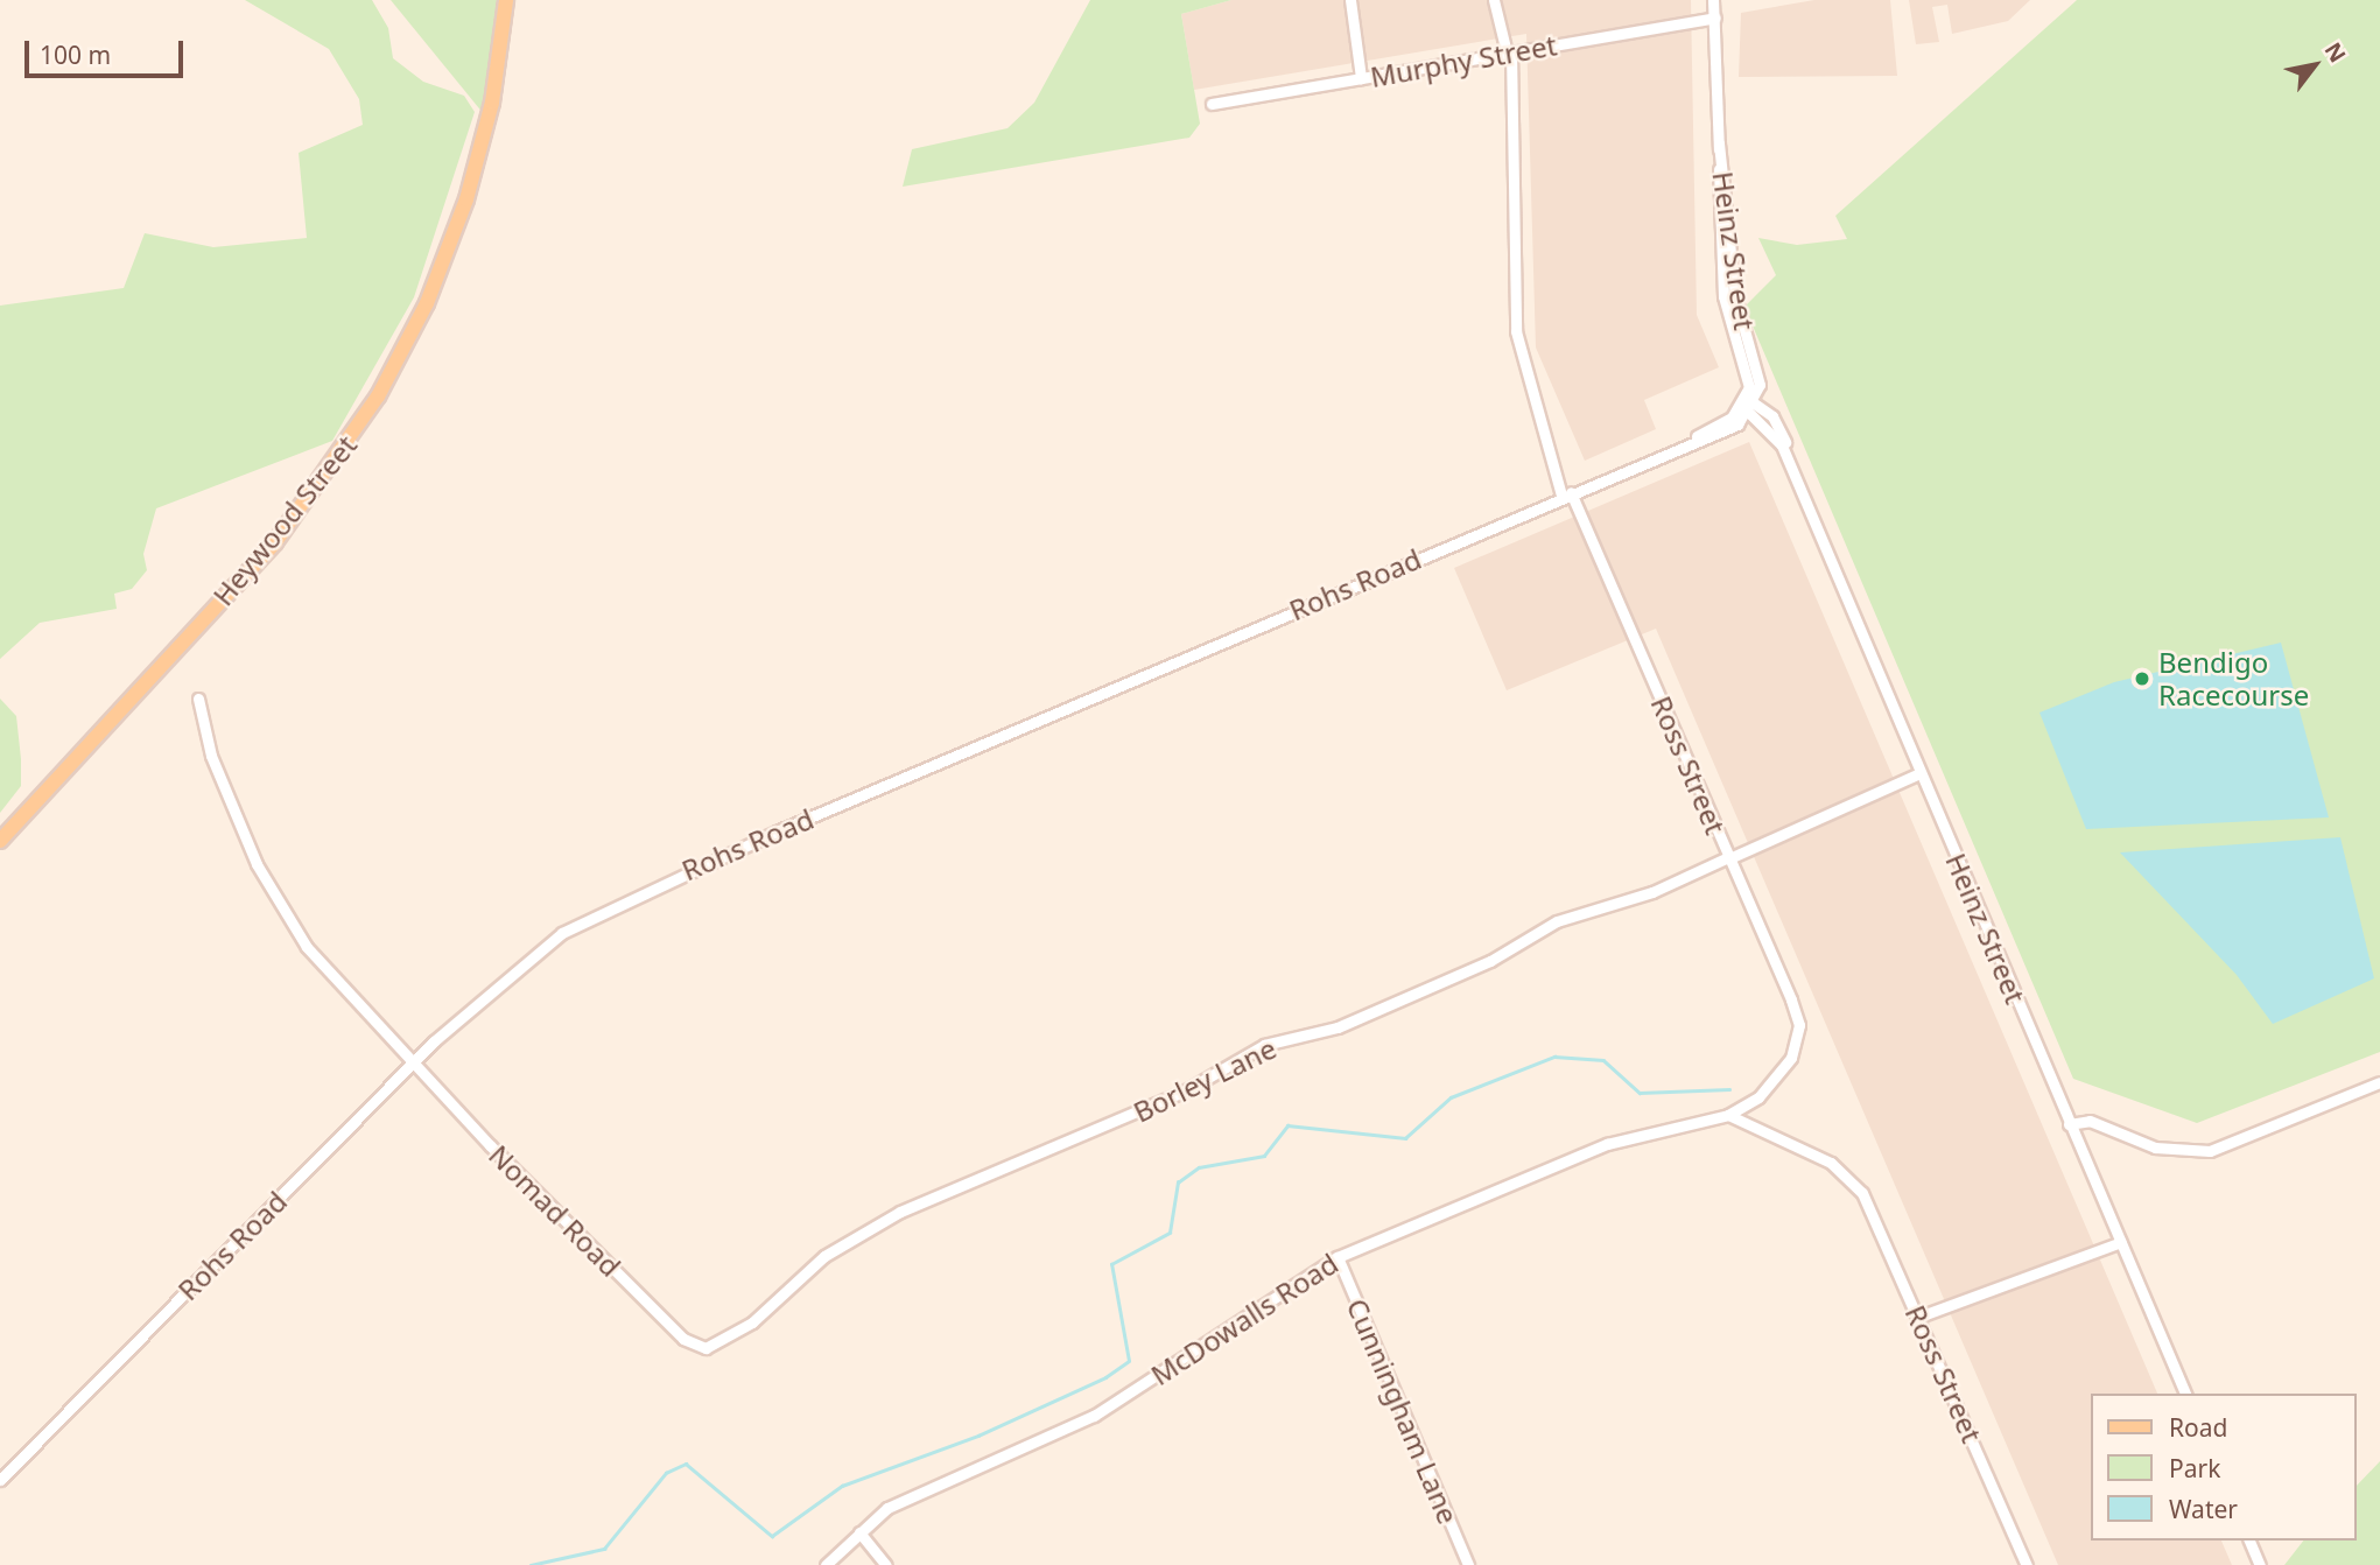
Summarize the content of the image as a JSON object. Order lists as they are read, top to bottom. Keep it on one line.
{"streets":{"main road":["Heywood Street"],"street":["Murphy Street","Heinz Street","Rohs Road","Ross Street","Borley Lane","Nomad Road","McDowalls Road","Cunningham Lane"]},"crossings":[["Murphy Street","Heinz Street"],["Murphy Street","Ross Street"],["Heinz Street","Rohs Road"],["Heinz Street","Borley Lane"],["Rohs Road","Ross Street"],["Rohs Road","Nomad Road"],["Ross Street","Borley Lane"],["Ross Street","McDowalls Road"],["Borley Lane","Nomad Road"],["McDowalls Road","Cunningham Lane"]],"places":["Bendigo Racecourse"],"legend":["Road","Park","Water"],"scale_bar":"100 m","north":"top right"}
